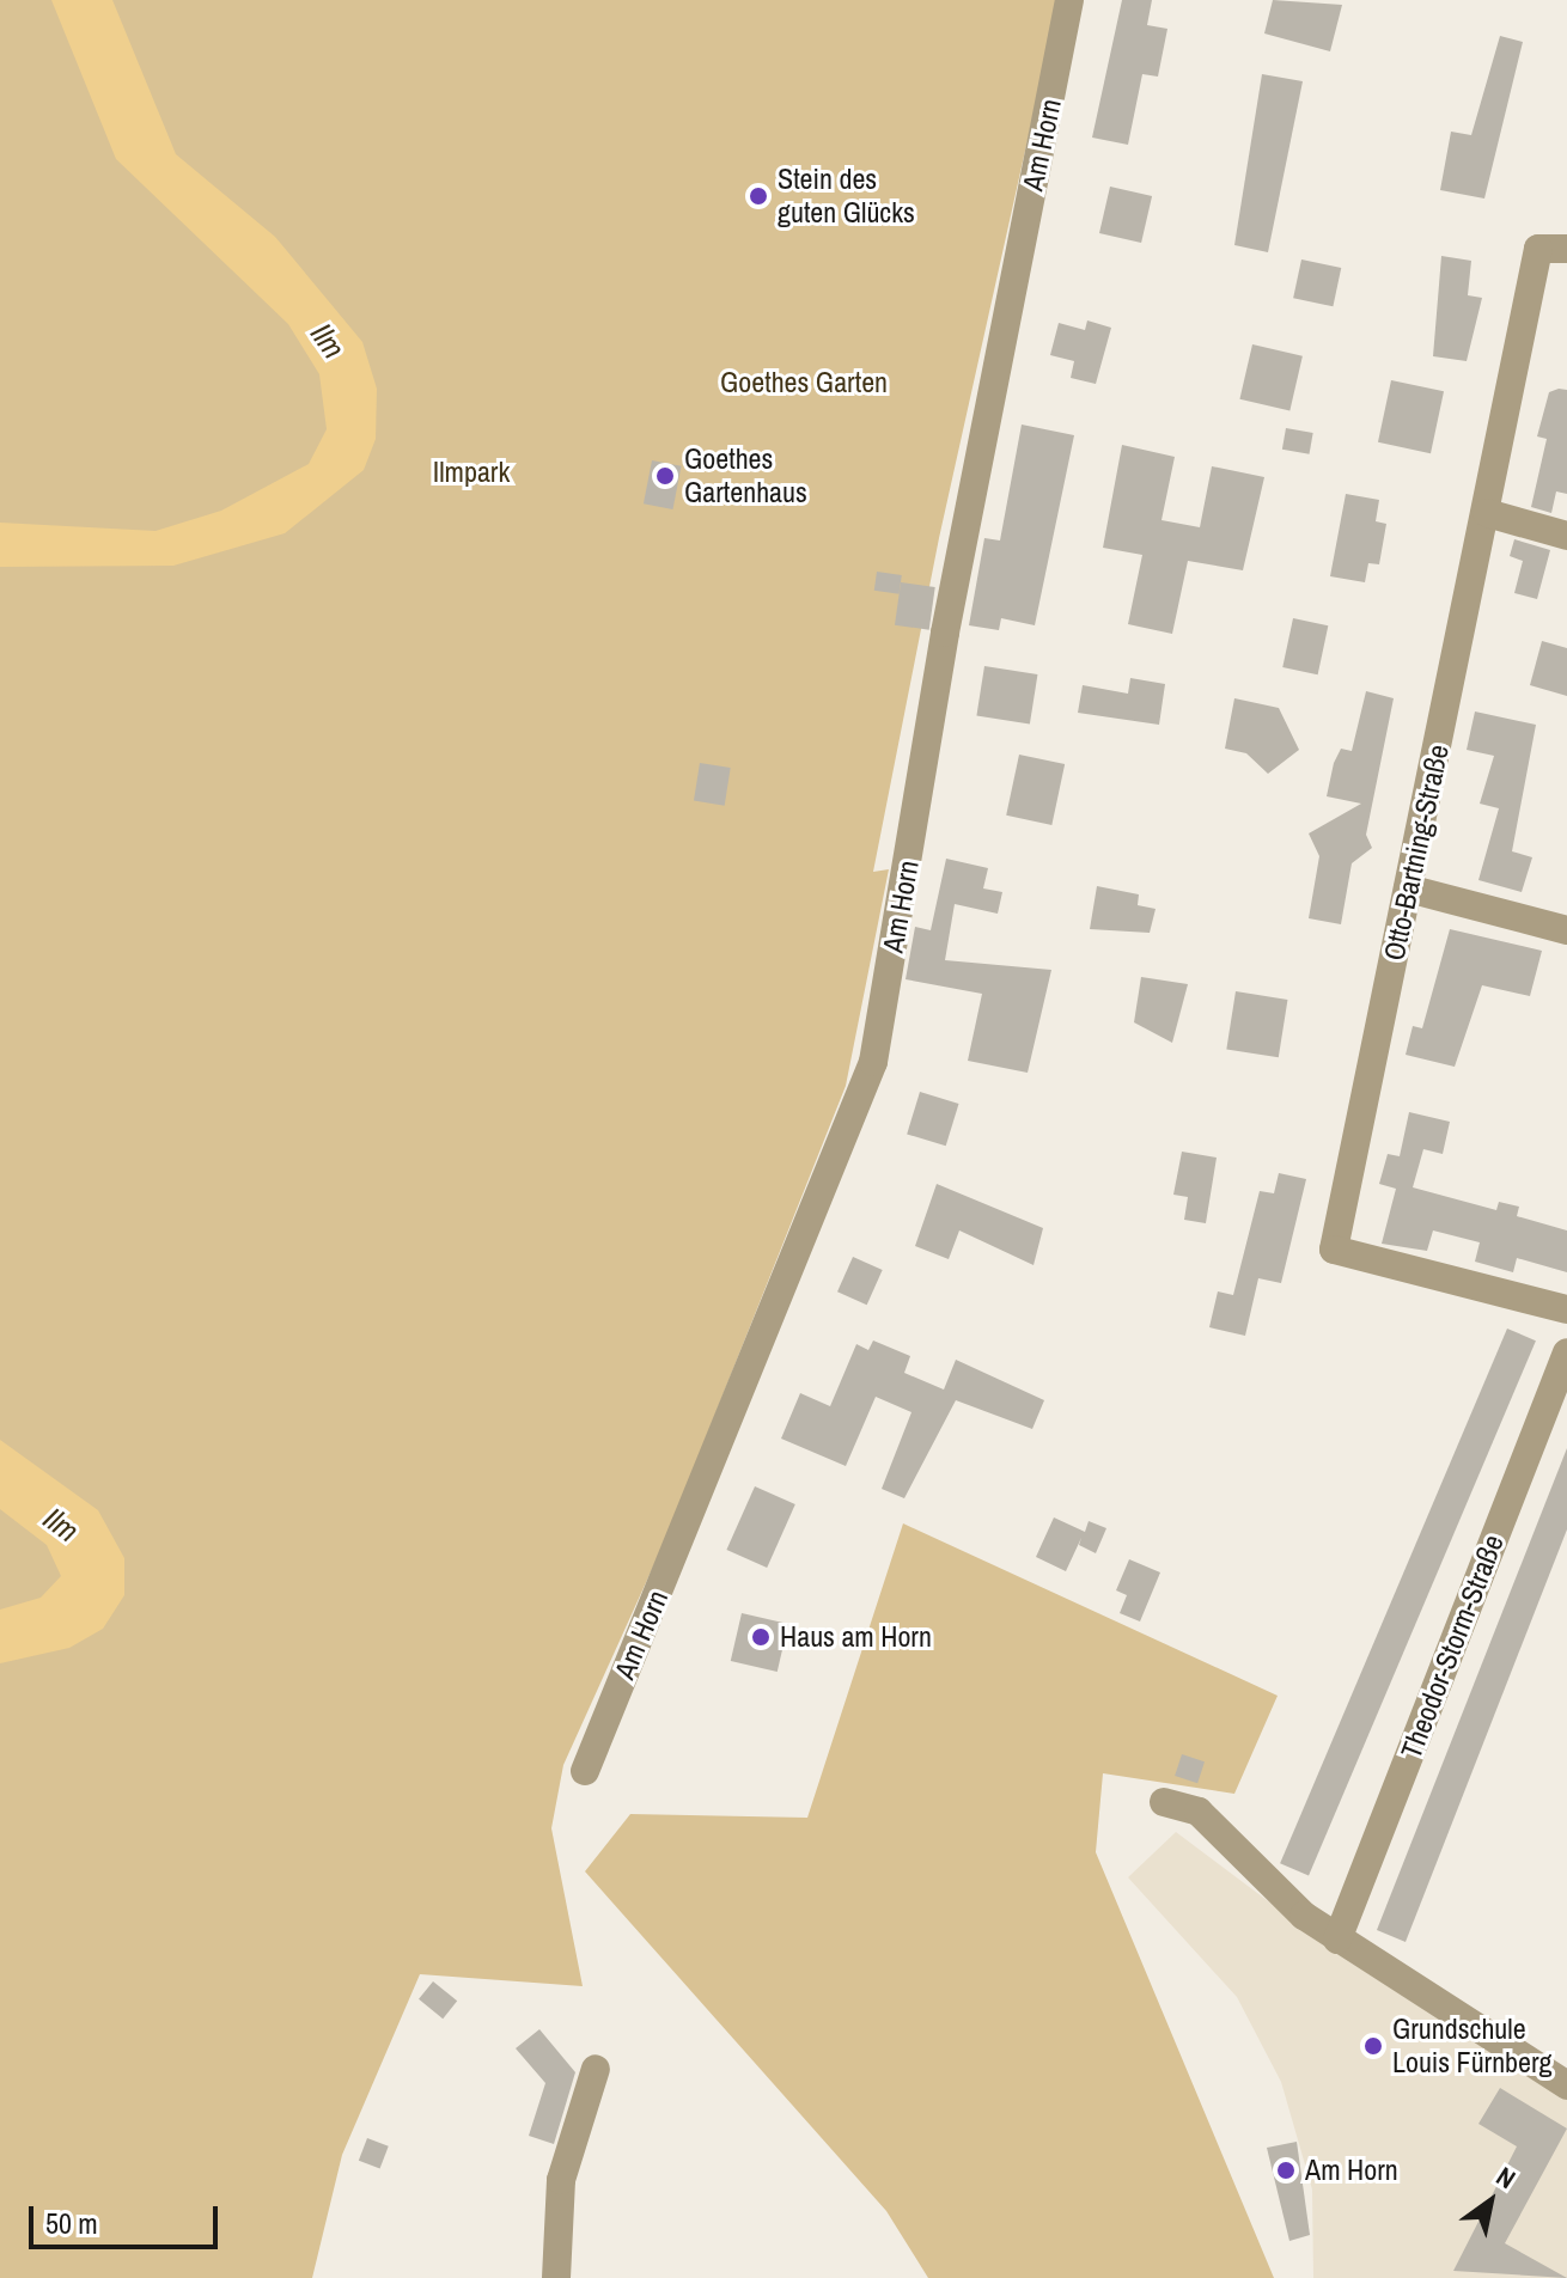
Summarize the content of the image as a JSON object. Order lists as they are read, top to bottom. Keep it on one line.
{"streets":{"street":["Am Horn","Otto-Bartning-Straße","Theodor-Storm-Straße"]},"water":["Ilm"],"parks":["Goethes Garten","Ilmpark"],"places":["Stein des guten Glücks","Goethes Gartenhaus","Haus am Horn","Grundschule Louis Fürnberg","Am Horn"],"scale_bar":"50 m","north":"top right"}
